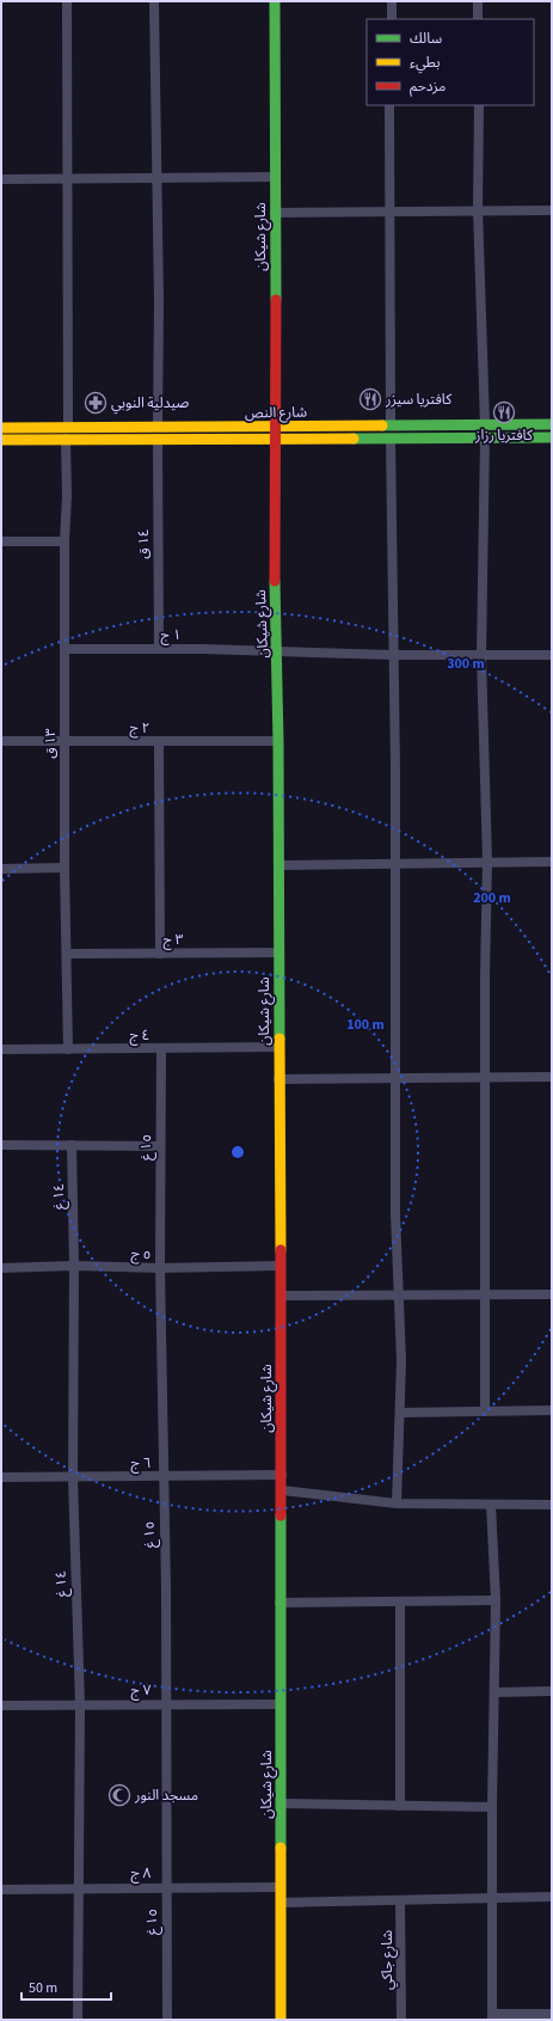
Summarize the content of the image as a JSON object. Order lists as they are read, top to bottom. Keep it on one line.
{"streets":{"street":["شارع شيكان","شارع النص","١٤ ق","١ ج","٢ ج","١٣ ق","٣ ج","٤ ج","١٥ غ","١٤ غ","٥ ج","٦ ج","٧ ج","٨ ج","شارع جاكي"]},"crossings":[["شارع شيكان","شارع النص"],["شارع شيكان","١ ج"],["شارع شيكان","٢ ج"],["شارع شيكان","٣ ج"],["شارع شيكان","٤ ج"],["شارع شيكان","٥ ج"],["شارع شيكان","٦ ج"],["شارع شيكان","٧ ج"],["شارع شيكان","٨ ج"],["شارع النص","١٤ ق"],["شارع النص","١٣ ق"],["١٤ ق","١ ج"],["١ ج","١٣ ق"],["٢ ج","١٣ ق"],["١٣ ق","٣ ج"],["١٣ ق","٤ ج"],["٤ ج","١٥ غ"],["١٥ غ","٥ ج"],["١٥ غ","٦ ج"],["١٥ غ","٧ ج"],["١٥ غ","٨ ج"],["١٤ غ","٥ ج"],["١٤ غ","٦ ج"],["١٤ غ","٧ ج"],["١٤ غ","٨ ج"]],"places":{"restaurant":["كافتريا سيزر","كافتريا رزاز"],"pharmacy":["صيدلية النوبي"],"mosque":["مسجد النور"]},"legend":["سالك","بطيء","مزدحم"],"scale_bar":"50 m","rings":["300 m","200 m","100 m"]}
